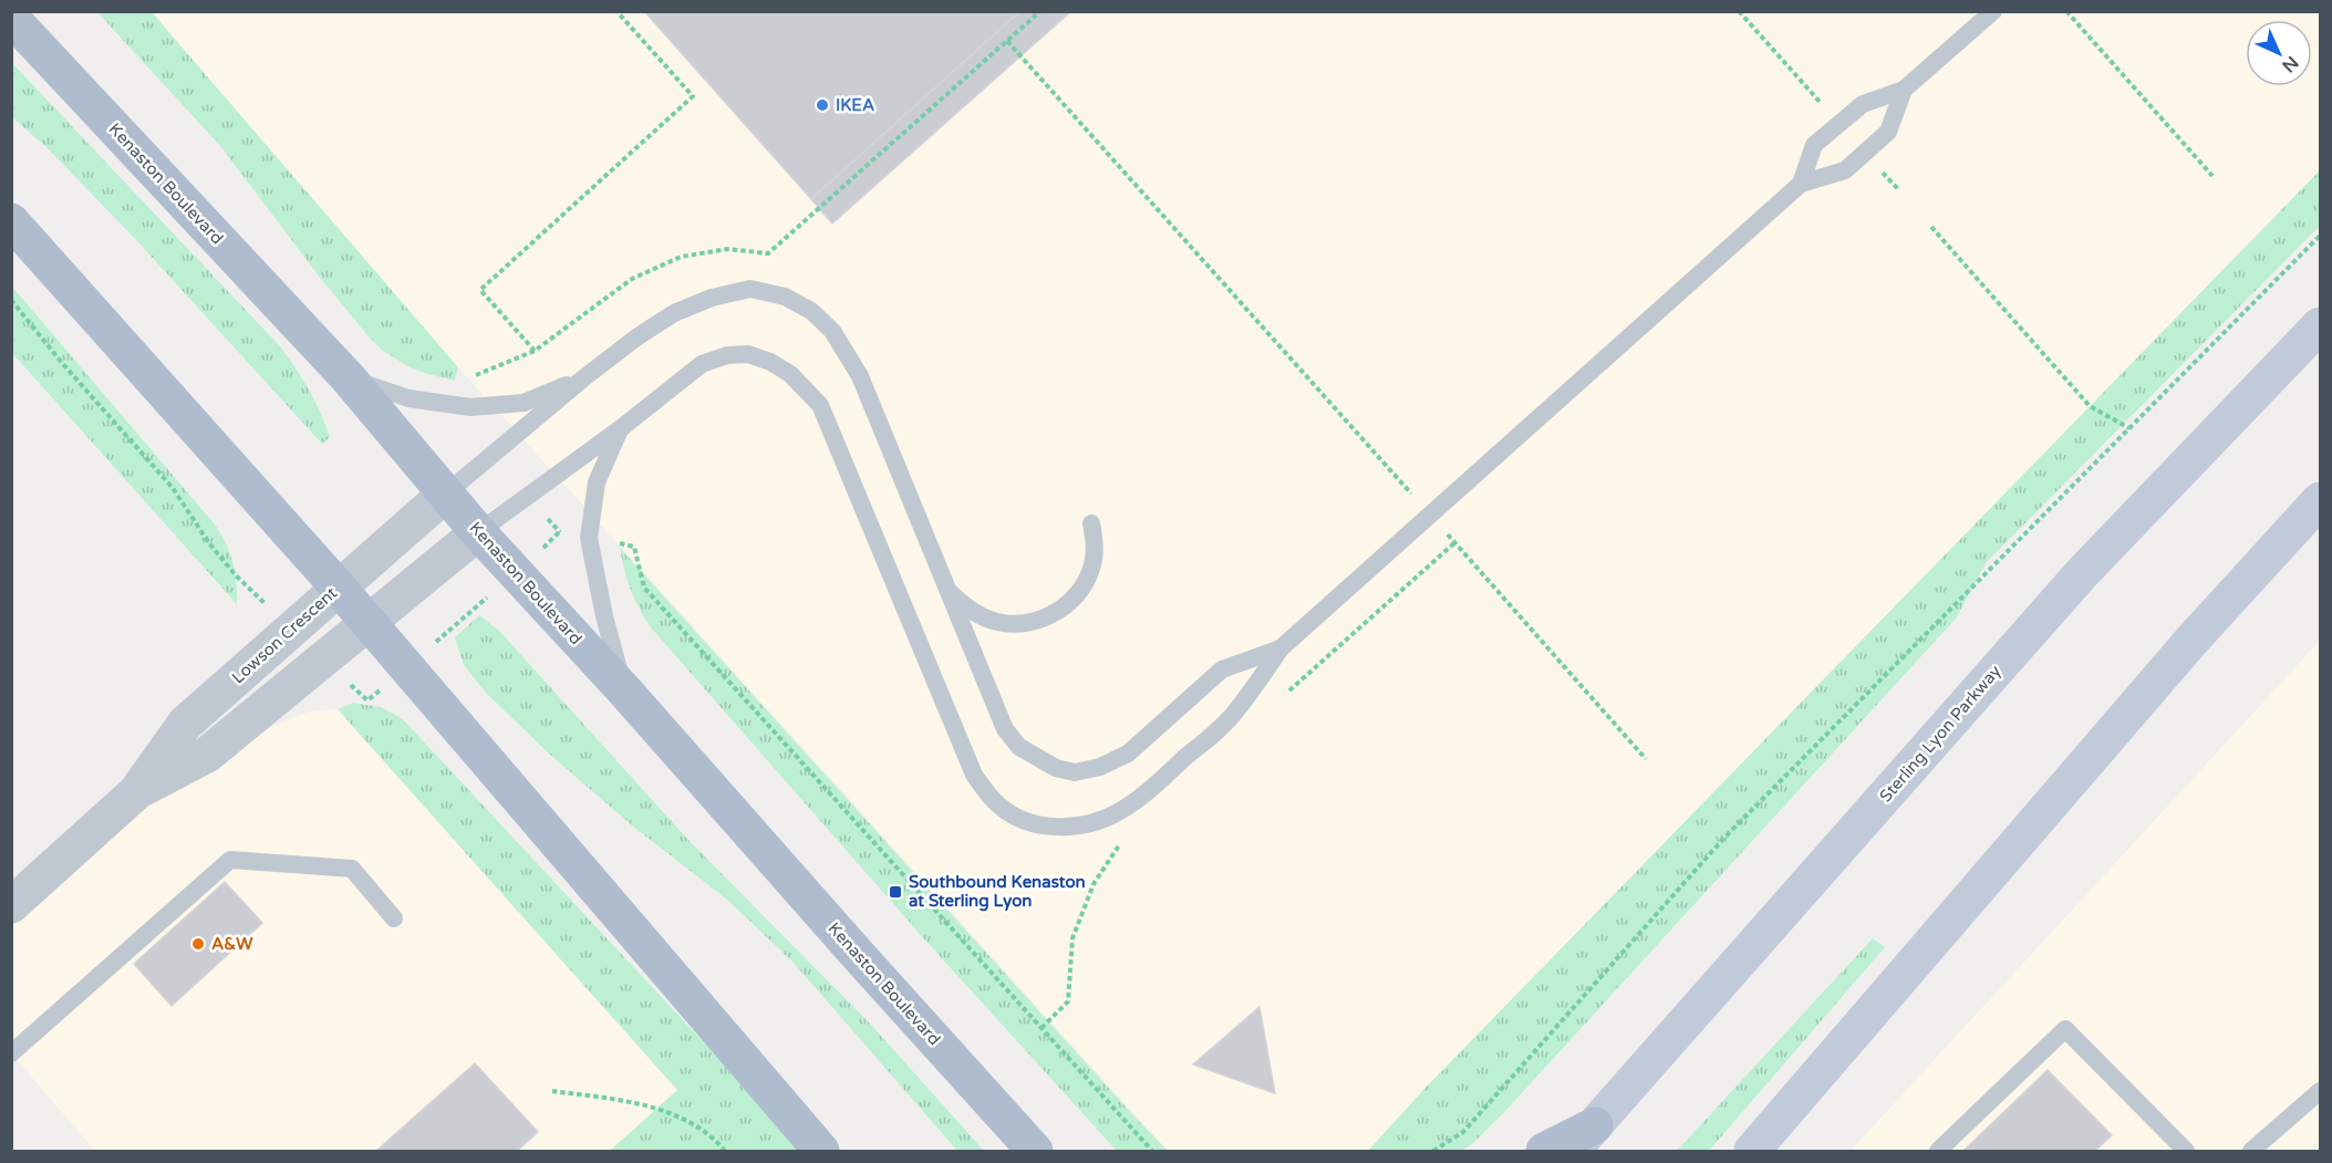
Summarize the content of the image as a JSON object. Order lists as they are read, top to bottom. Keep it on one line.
{"streets":{"main road":["Kenaston Boulevard","Sterling Lyon Parkway"],"street":["Lowson Crescent"]},"crossings":[["Kenaston Boulevard","Lowson Crescent"]],"places":{"other":["IKEA","A&W"],"transit":["Southbound Kenaston at Sterling Lyon"]},"north":"bottom right"}
